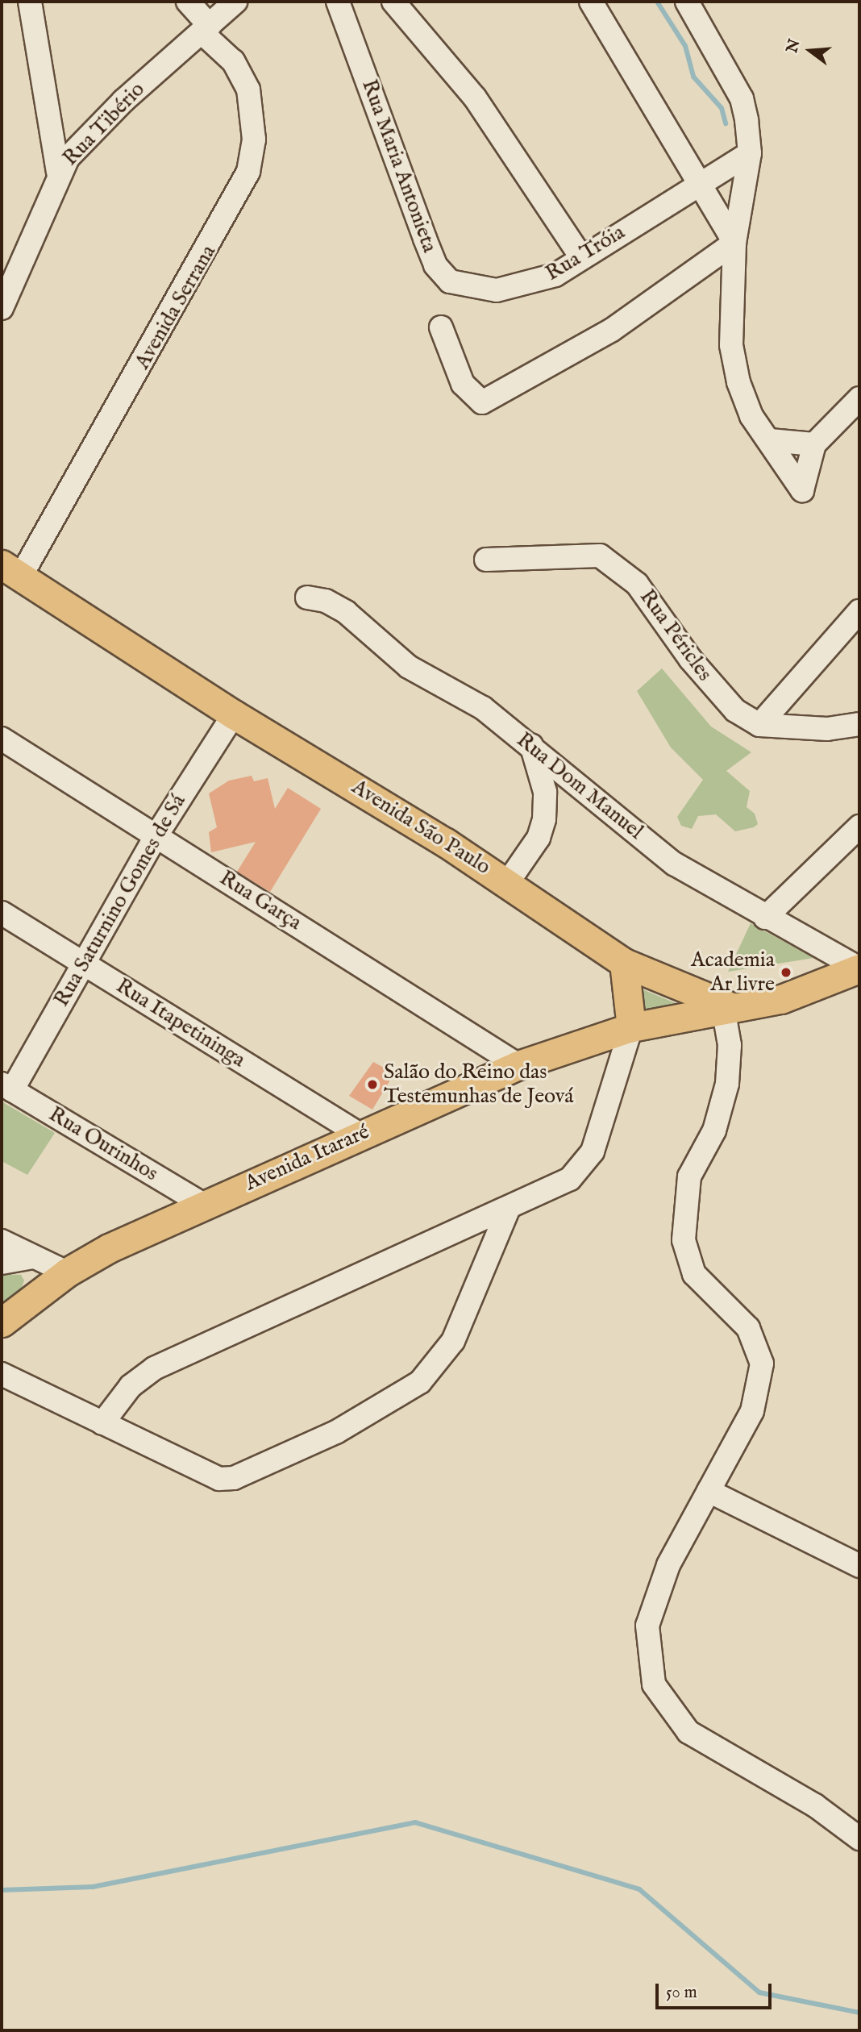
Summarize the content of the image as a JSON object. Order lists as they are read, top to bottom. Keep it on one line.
{"streets":{"main road":["Avenida São Paulo","Avenida Itararé"],"street":["Rua Tibério","Rua Maria Antonieta","Rua Tróia","Avenida Serrana","Rua Péricles","Rua Dom Manuel","Rua Saturnino Gomes de Sá","Rua Garça","Rua Itapetininga","Rua Ourinhos"]},"crossings":[["Rua Tibério","Avenida Serrana"],["Rua Maria Antonieta","Rua Tróia"],["Avenida Serrana","Avenida São Paulo"],["Avenida São Paulo","Rua Saturnino Gomes de Sá"],["Avenida São Paulo","Avenida Itararé"],["Rua Saturnino Gomes de Sá","Rua Garça"],["Rua Saturnino Gomes de Sá","Rua Itapetininga"],["Rua Saturnino Gomes de Sá","Rua Ourinhos"],["Rua Garça","Avenida Itararé"],["Rua Itapetininga","Avenida Itararé"],["Rua Ourinhos","Avenida Itararé"]],"places":["Academia Ar livre","Salão do Reino das Testemunhas de Jeová"],"scale_bar":"50 m","north":"left"}
